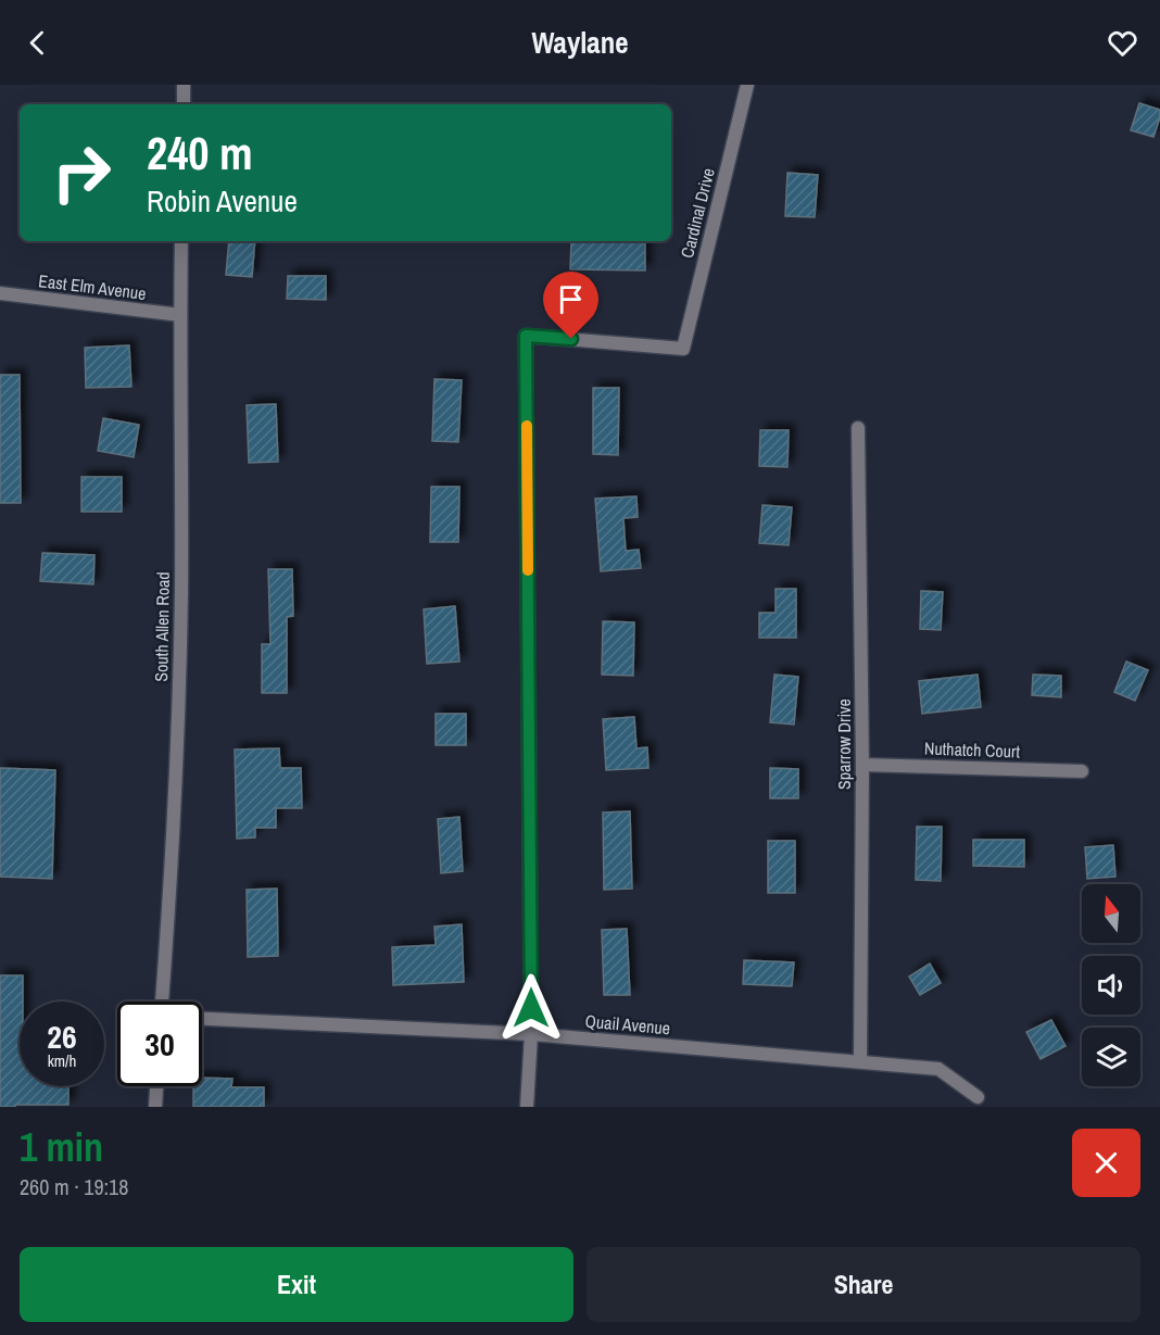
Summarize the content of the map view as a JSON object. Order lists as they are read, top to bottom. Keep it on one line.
{"streets":{"street":["Cardinal Drive","East Elm Avenue","South Allen Road","Sparrow Drive","Nuthatch Court","Quail Avenue"]},"crossings":[["Cardinal Drive","Quail Avenue"],["East Elm Avenue","South Allen Road"],["Sparrow Drive","Nuthatch Court"],["Sparrow Drive","Quail Avenue"]],"north":"top","page":{"header":"Waylane","turn":["240 m","Robin Avenue"],"speed":"26 km/h","limit":"30","heading":["1 min","260 m · 19:18"],"buttons":["Exit","Share"]}}
